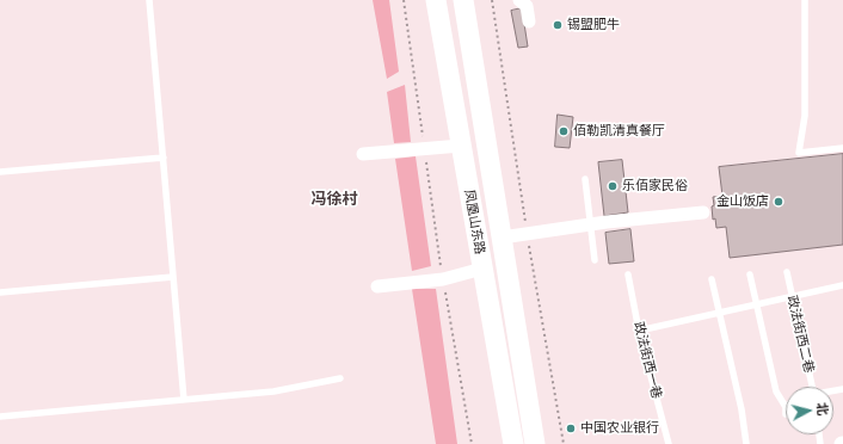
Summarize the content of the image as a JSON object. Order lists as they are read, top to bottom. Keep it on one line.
{"streets":{"main road":["凤凰山东路"],"lane":["政法街西二巷","政法街西一巷"]},"districts":["冯徐村"],"places":["锡盟肥牛","佰勒凯清真餐厅","乐佰家民俗","金山饭店","中国农业银行"],"north":"right"}
